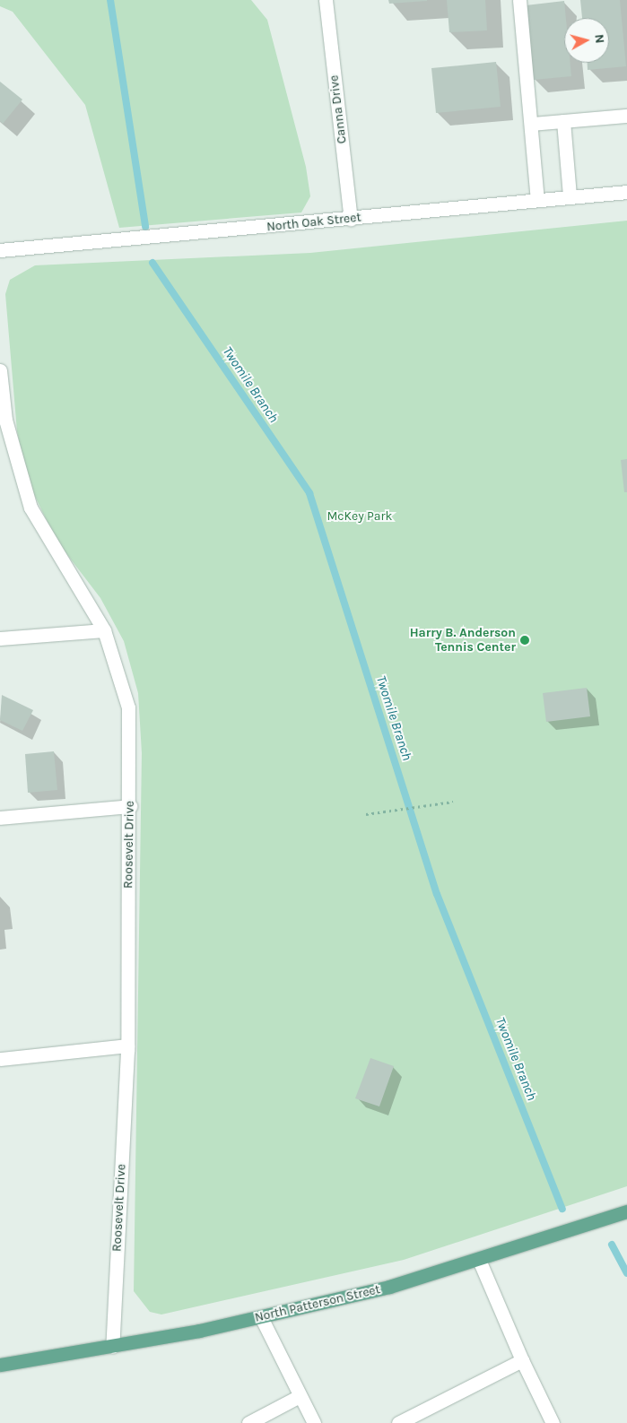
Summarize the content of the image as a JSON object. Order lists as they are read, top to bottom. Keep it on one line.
{"streets":{"main road":["North Patterson Street"],"street":["Canna Drive","North Oak Street","Roosevelt Drive"]},"crossings":[["Canna Drive","North Oak Street"],["Roosevelt Drive","North Patterson Street"]],"water":["Twomile Branch"],"parks":["McKey Park"],"places":["Harry B. Anderson Tennis Center"],"north":"right"}
